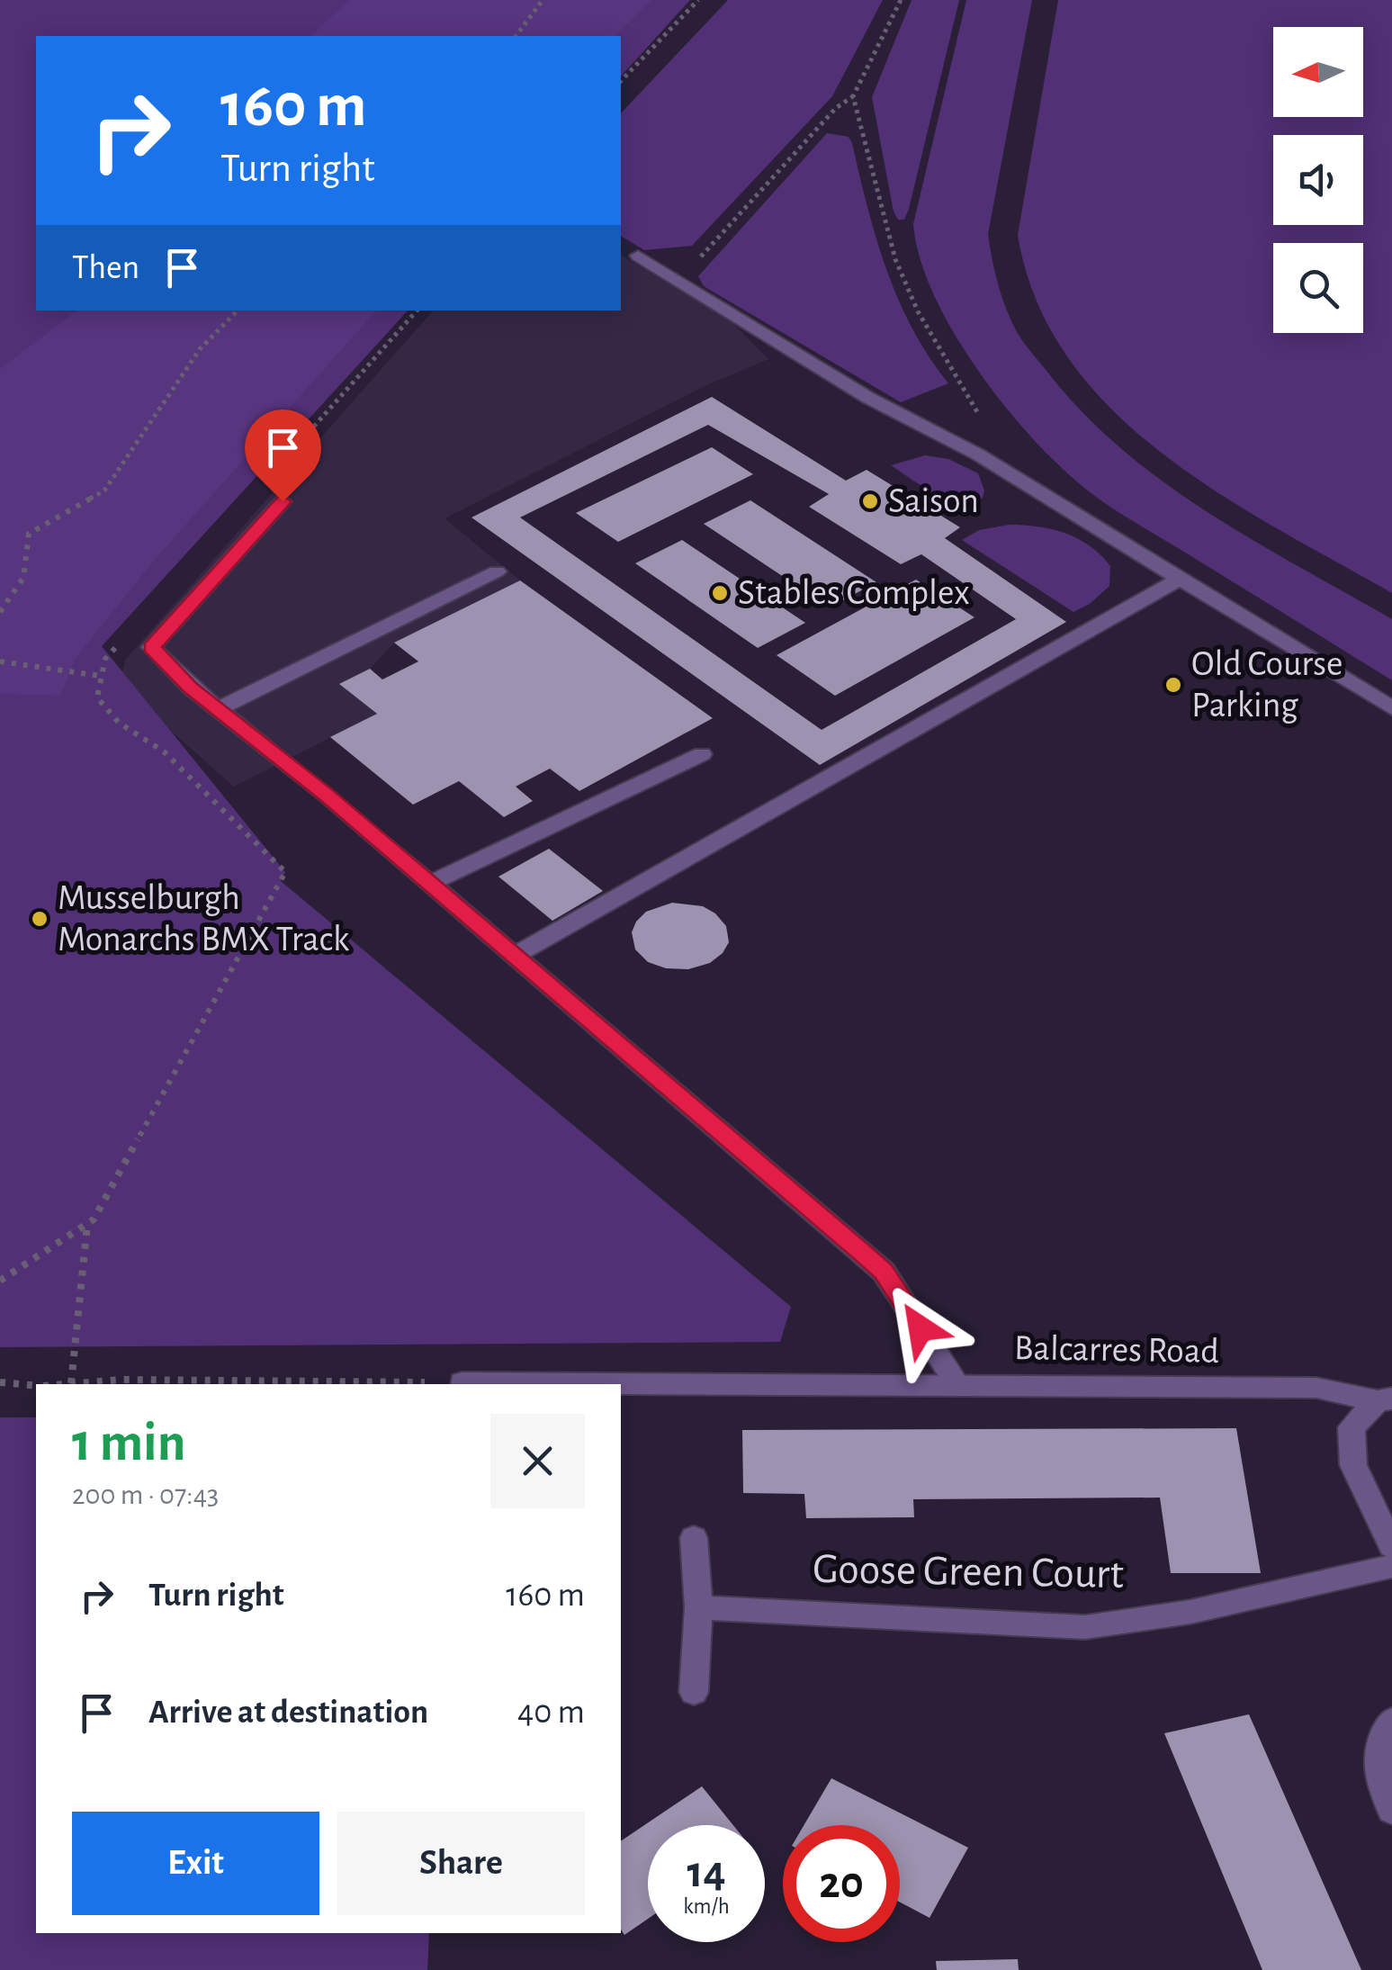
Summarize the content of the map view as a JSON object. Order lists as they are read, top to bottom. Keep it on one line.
{"streets":{"street":["Balcarres Road","Goose Green Court"]},"places":["Saison","Stables Complex","Old Course Parking","Musselburgh Monarchs BMX Track"],"north":"left","page":{"turn":["160 m","Turn right"],"then":"Then","heading":["1 min","200 m · 07:43"],"list":[{"name":"Turn right","value":"160 m"},{"name":"Arrive at destination","value":"40 m"}],"buttons":["Exit","Share"],"speed":"14 km/h","limit":"20"}}
